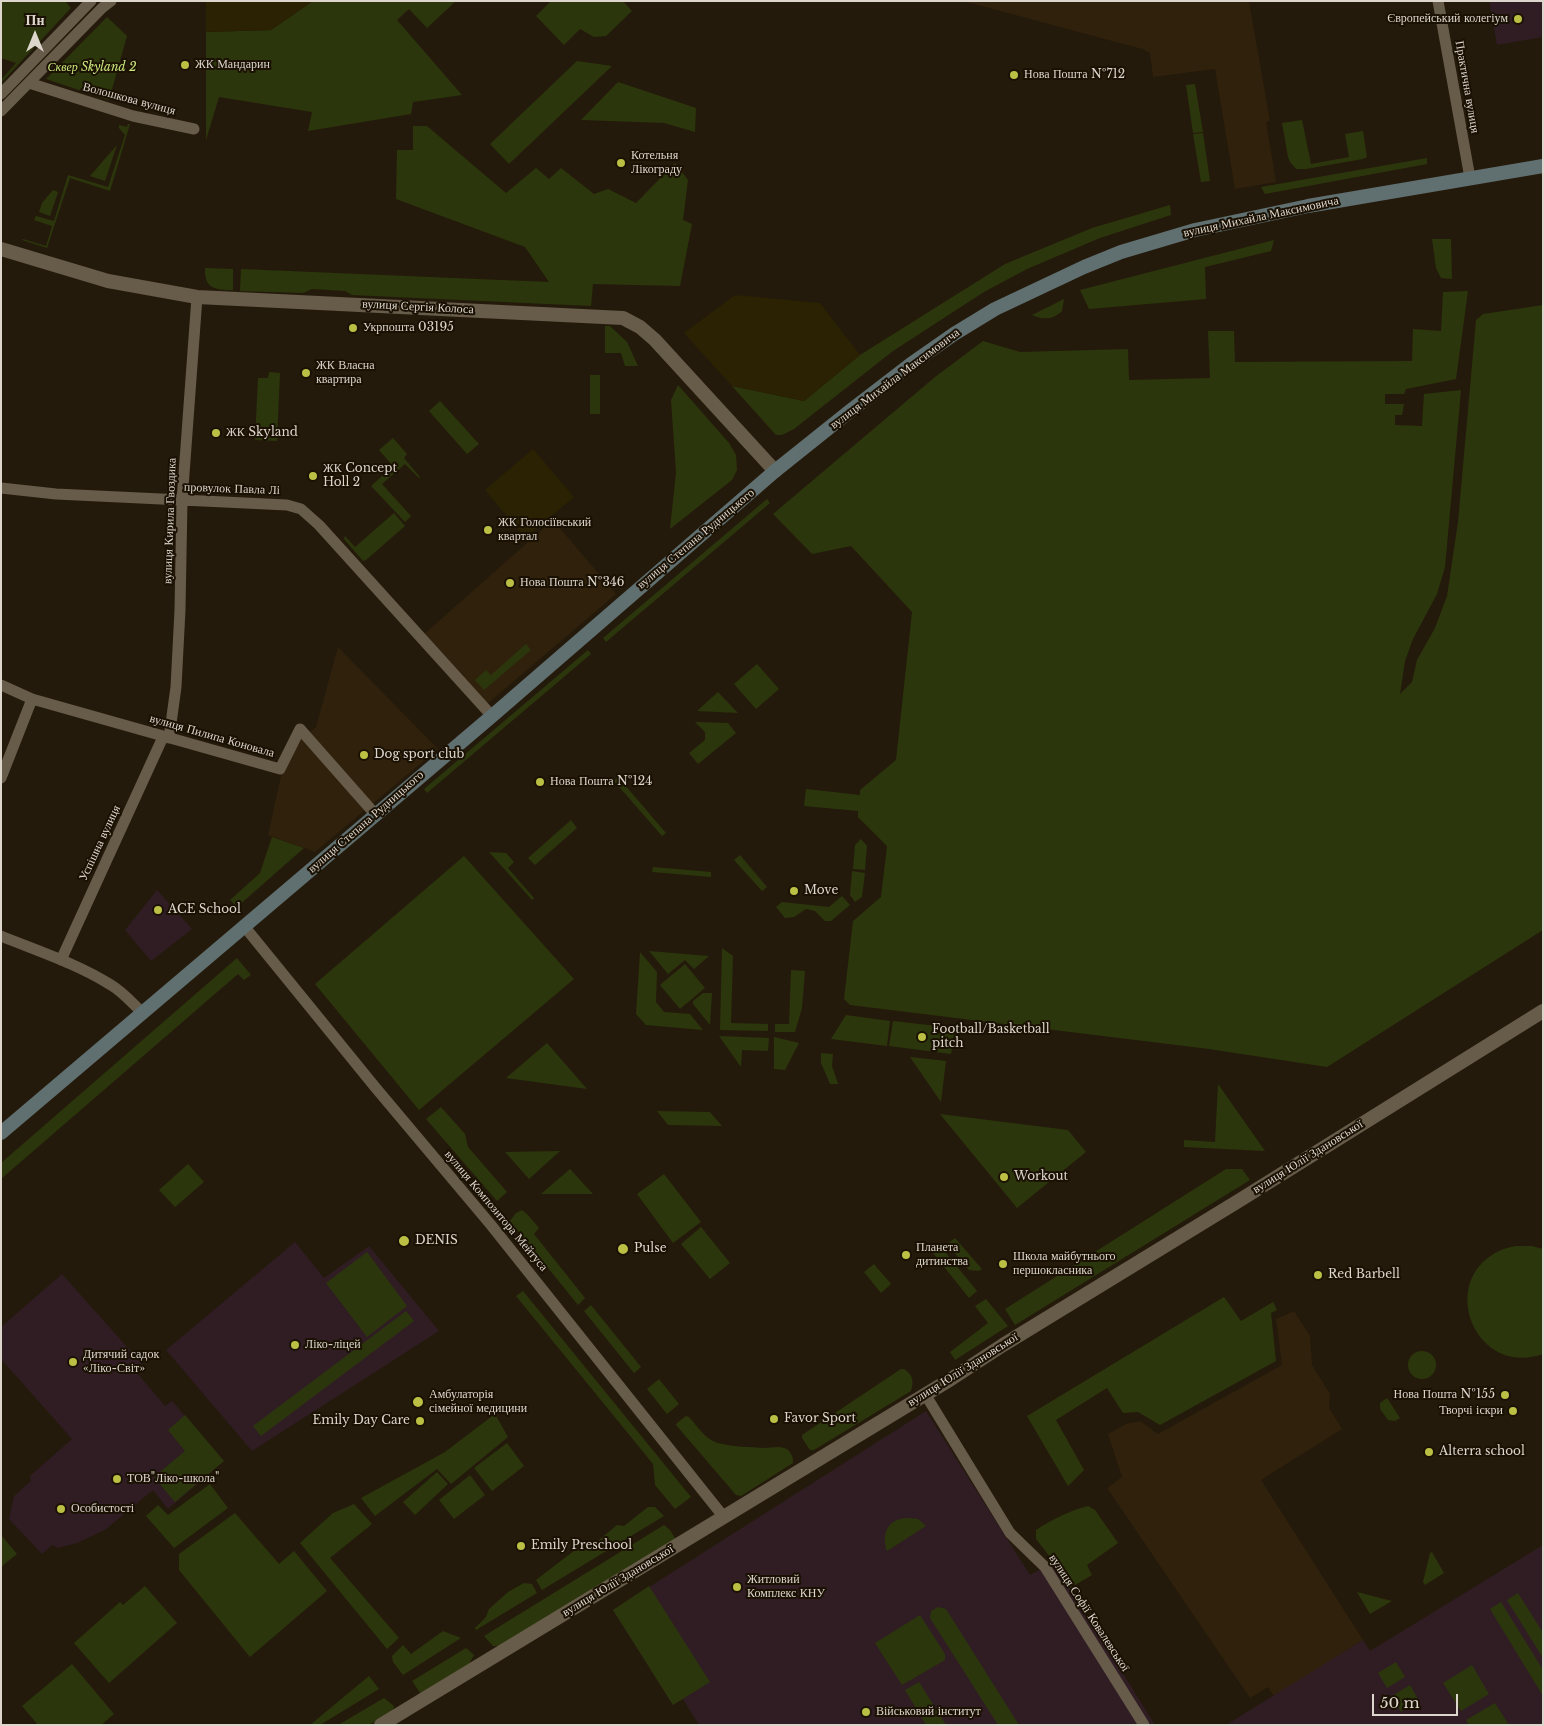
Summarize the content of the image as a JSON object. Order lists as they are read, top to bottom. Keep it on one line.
{"streets":{"main road":["вулиця Михайла Максимовича","вулиця Степана Рудницького"],"street":["Практична вулиця","Волошкова вулиця","вулиця Сергія Колоса","провулок Павла Лі","вулиця Кирила Гвоздика","вулиця Пилипа Коновала","Успішна вулиця","вулиця Юлії Здановської","вулиця Композитора Мейтуса","вулиця Софії Ковалевської"]},"crossings":[["Практична вулиця","вулиця Михайла Максимовича"],["вулиця Михайла Максимовича","вулиця Сергія Колоса"],["вулиця Михайла Максимовича","вулиця Степана Рудницького"],["вулиця Сергія Колоса","вулиця Кирила Гвоздика"],["вулиця Сергія Колоса","вулиця Степана Рудницького"],["провулок Павла Лі","вулиця Кирила Гвоздика"],["провулок Павла Лі","вулиця Степана Рудницького"],["вулиця Кирила Гвоздика","вулиця Пилипа Коновала"],["вулиця Кирила Гвоздика","Успішна вулиця"],["вулиця Степана Рудницького","вулиця Пилипа Коновала"],["вулиця Степана Рудницького","вулиця Композитора Мейтуса"],["вулиця Пилипа Коновала","Успішна вулиця"],["вулиця Юлії Здановської","вулиця Композитора Мейтуса"],["вулиця Юлії Здановської","вулиця Софії Ковалевської"]],"parks":["Сквер Skyland 2"],"places":["Європейський колегіум","ЖК Мандарин","Нова Пошта №712","Котельня Лікограду","Укрпошта 03195","ЖК Власна квартира","ЖК Skyland","ЖК Concept Holl 2","ЖК Голосіївський квартал","Нова Пошта №346","Dog sport club","Нова Пошта №124","Move","ACE School","Football/Basketball pitch","Workout","DENIS","Pulse","Планета дитинства","Школа майбутнього першокласника","Red Barbell","Ліко-ліцей","Дитячий садок «Ліко-Світ»","Нова Пошта №155","Амбулаторія сімейної медицини","Творчі іскри","Favor Sport","Emily Day Care","Alterra school","ТОВ\"Ліко-школа\"","Особистості","Emily Preschool","Житловий Комплекс КНУ","Військовий інститут"],"scale_bar":"50 m","north":"top"}
